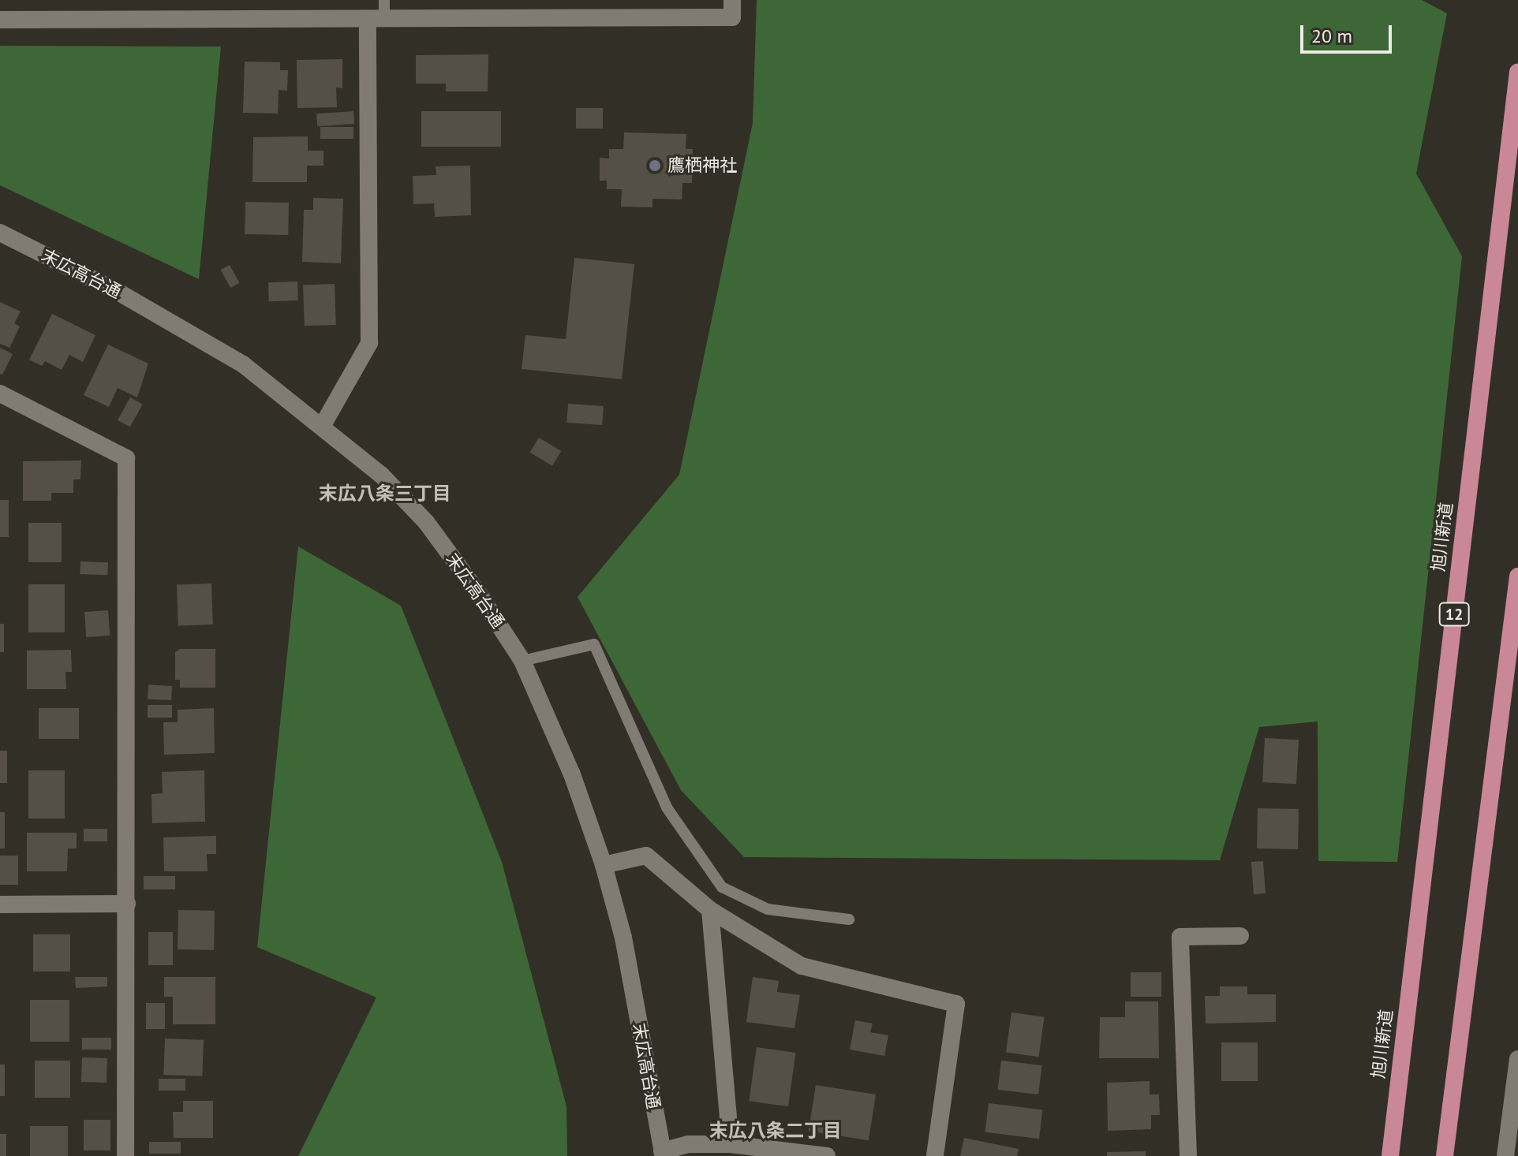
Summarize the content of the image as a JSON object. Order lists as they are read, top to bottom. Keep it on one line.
{"streets":{"highway":["旭川新道","12"],"street":["末広高台通"]},"districts":["末広八条三丁目","末広八条二丁目"],"places":["鷹栖神社"],"scale_bar":"20 m"}
